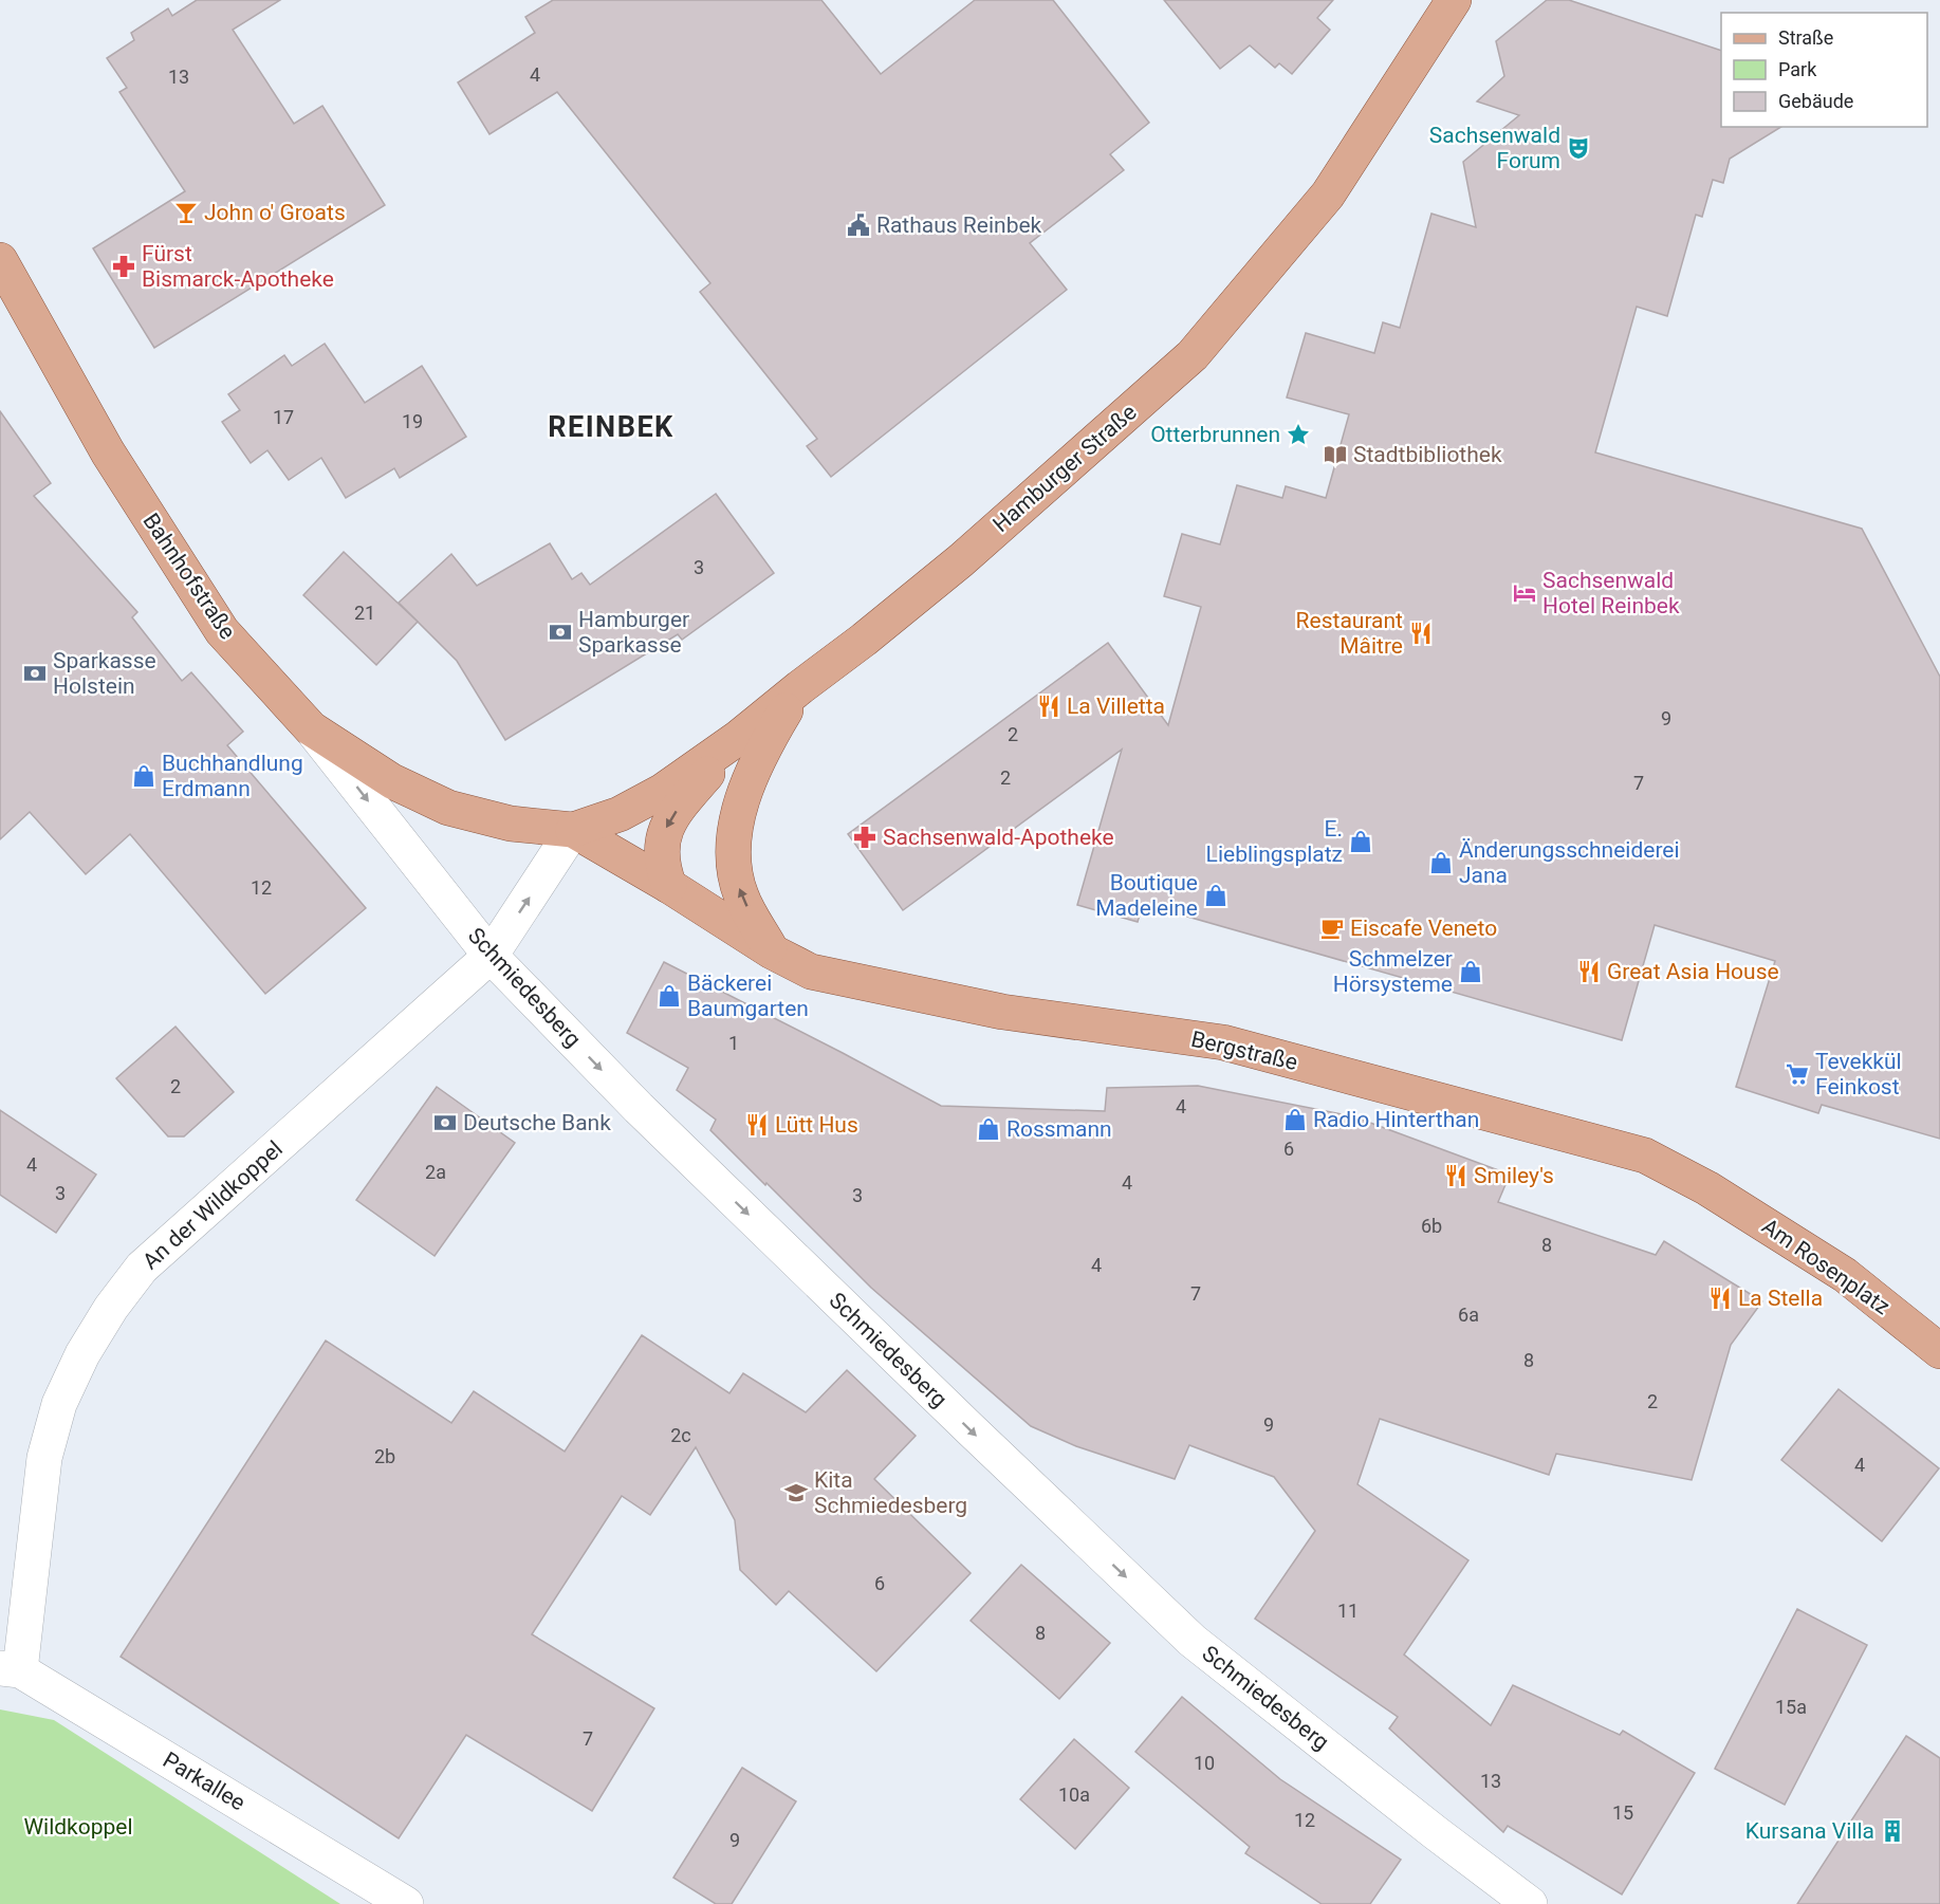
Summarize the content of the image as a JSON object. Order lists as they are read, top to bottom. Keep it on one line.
{"streets":{"main road":["Hamburger Straße","Bahnhofstraße","Bergstraße","Am Rosenplatz"],"street":["Schmiedesberg","An der Wildkoppel","Parkallee"]},"crossings":[["Hamburger Straße","Bahnhofstraße"],["Hamburger Straße","Bergstraße"],["Hamburger Straße","An der Wildkoppel"],["Bahnhofstraße","Schmiedesberg"],["Bahnhofstraße","Bergstraße"],["Bahnhofstraße","An der Wildkoppel"],["Schmiedesberg","An der Wildkoppel"],["Bergstraße","An der Wildkoppel"],["Bergstraße","Am Rosenplatz"],["An der Wildkoppel","Parkallee"]],"one_way":["Schmiedesberg"],"districts":["REINBEK"],"parks":["Wildkoppel"],"places":{"theatre":["Sachsenwald Forum"],"bar":["John o' Groats"],"public building":["Rathaus Reinbek"],"pharmacy":["Fürst Bismarck-Apotheke","Sachsenwald-Apotheke"],"place":["Otterbrunnen"],"library":["Stadtbibliothek"],"hotel":["Sachsenwald Hotel Reinbek"],"bank":["Hamburger Sparkasse","Sparkasse Holstein","Deutsche Bank"],"restaurant":["Restaurant Mâitre","La Villetta","Great Asia House","Lütt Hus","Smiley's","La Stella"],"shop":["Buchhandlung Erdmann","E. Lieblingsplatz","Änderungsschneiderei Jana","Boutique Madeleine","Schmelzer Hörsysteme","Bäckerei Baumgarten","Radio Hinterthan","Rossmann"],"cafe":["Eiscafe Veneto"],"supermarket":["Tevekkül Feinkost"],"school or university":["Kita Schmiedesberg"],"building":["Kursana Villa"]},"house_numbers":["4","13","17","19","3","21","9","2","2","7","12","1","2","4","6","4","2a","4","3","3","6b","8","4","7","6a","8","2","9","2c","2b","4","6","11","8","15a","7","10","13","10a","15","12","9"],"legend":["Straße","Park","Gebäude"]}
